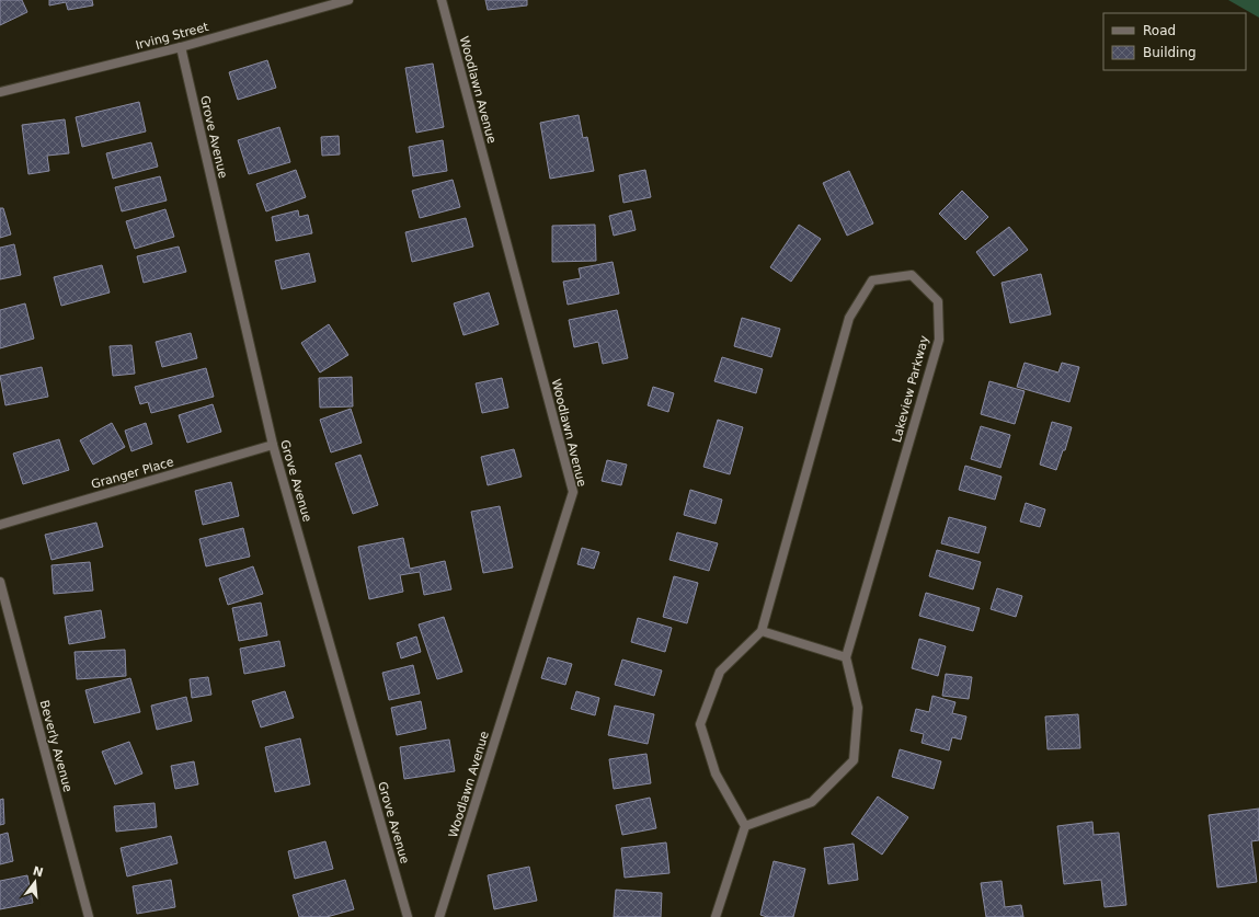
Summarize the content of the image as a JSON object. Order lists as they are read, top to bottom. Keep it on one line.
{"streets":{"street":["Irving Street","Woodlawn Avenue","Grove Avenue","Lakeview Parkway","Granger Place","Beverly Avenue"]},"crossings":[["Irving Street","Grove Avenue"],["Grove Avenue","Granger Place"]],"legend":["Road","Building"],"north":"top"}
